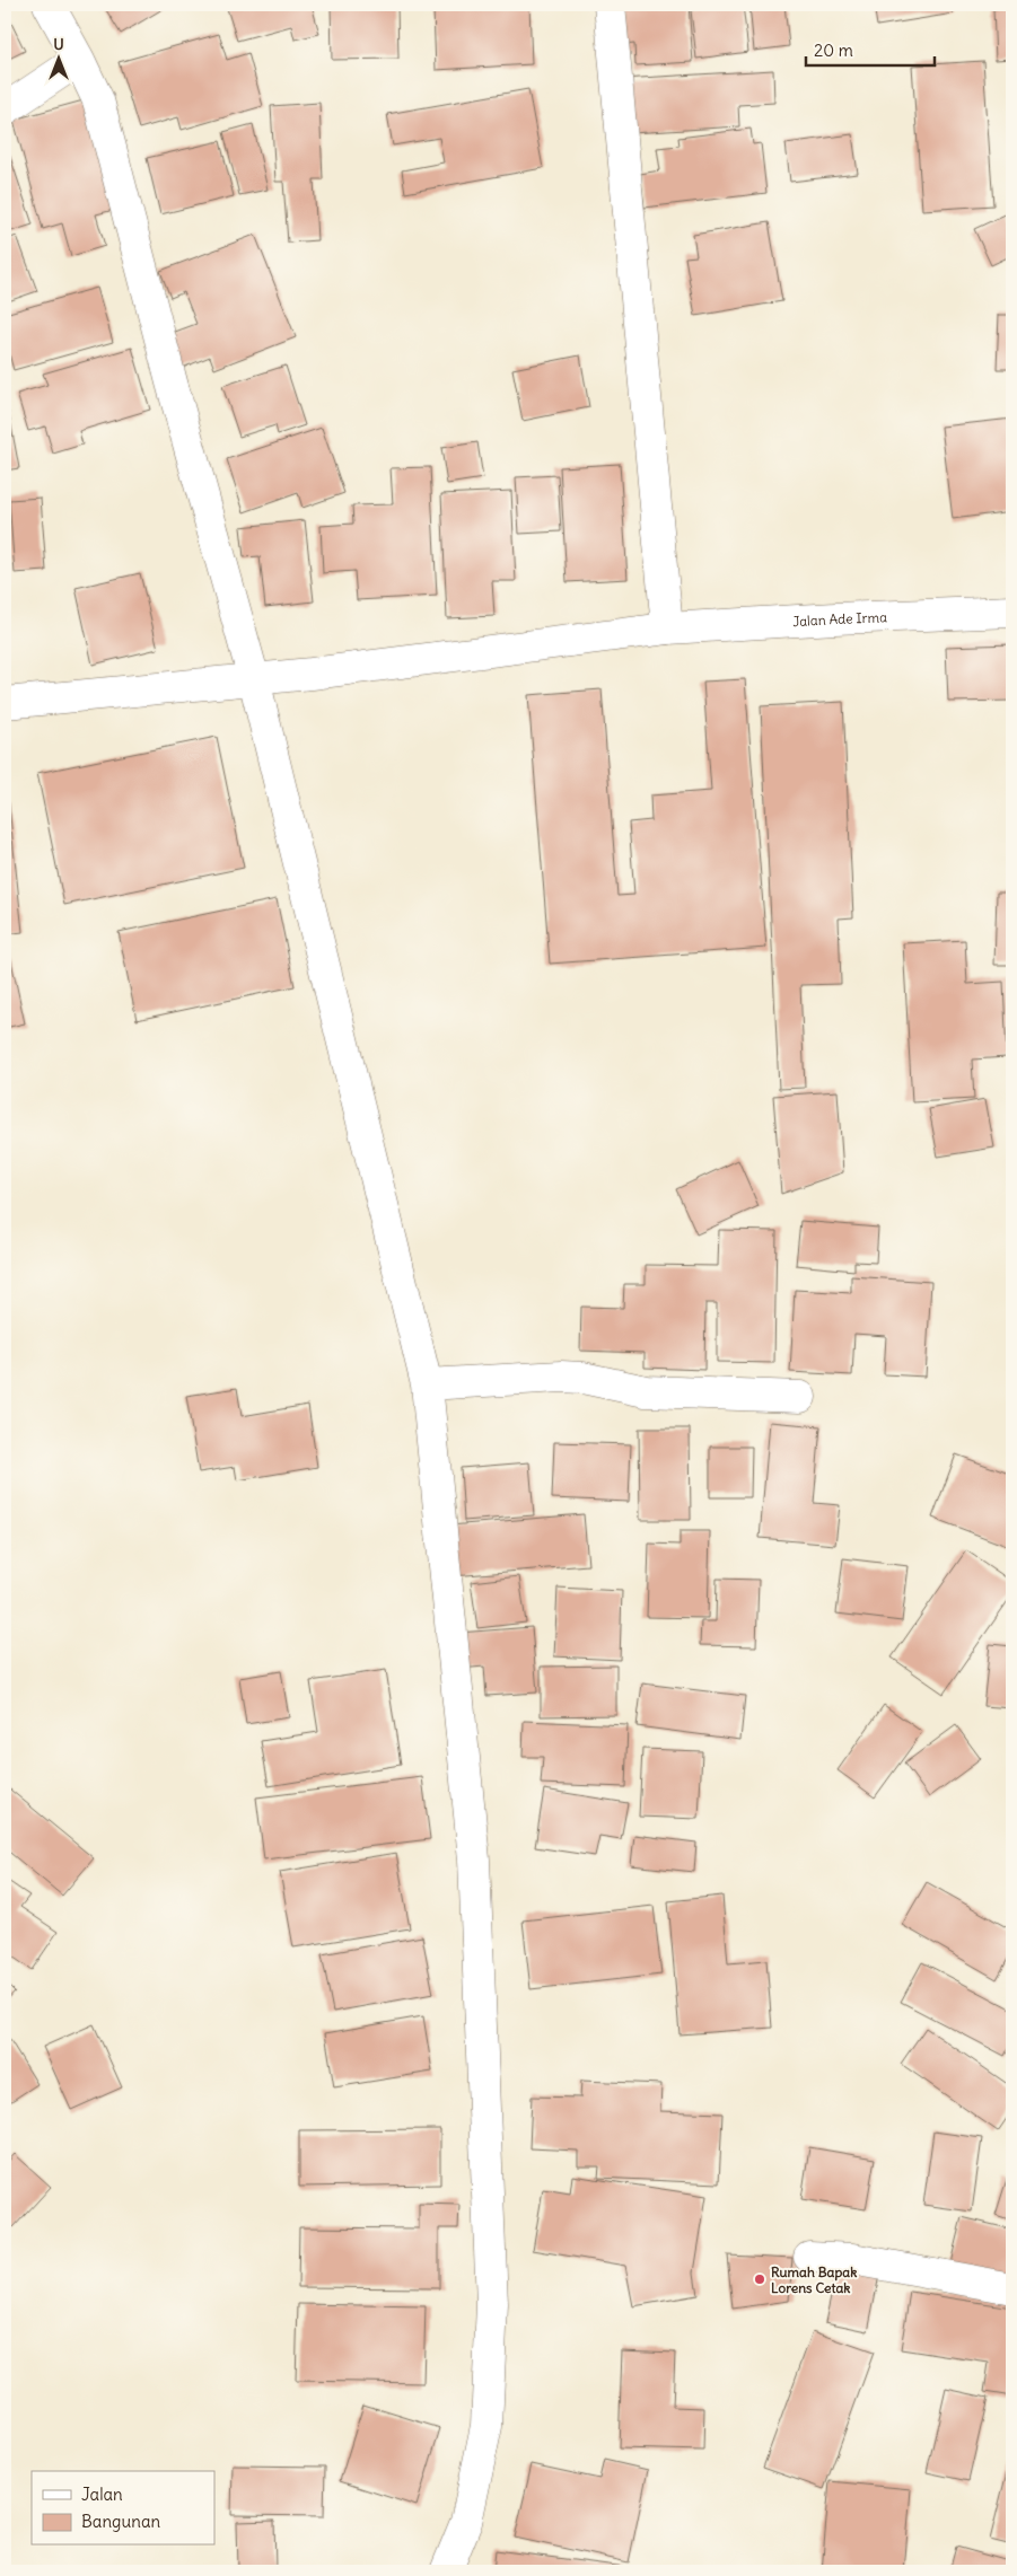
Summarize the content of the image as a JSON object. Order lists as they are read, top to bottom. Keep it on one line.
{"streets":{"street":["Jalan Ade Irma"]},"places":["Rumah Bapak Lorens Cetak"],"legend":["Jalan","Bangunan"],"scale_bar":"20 m","north":"top"}
